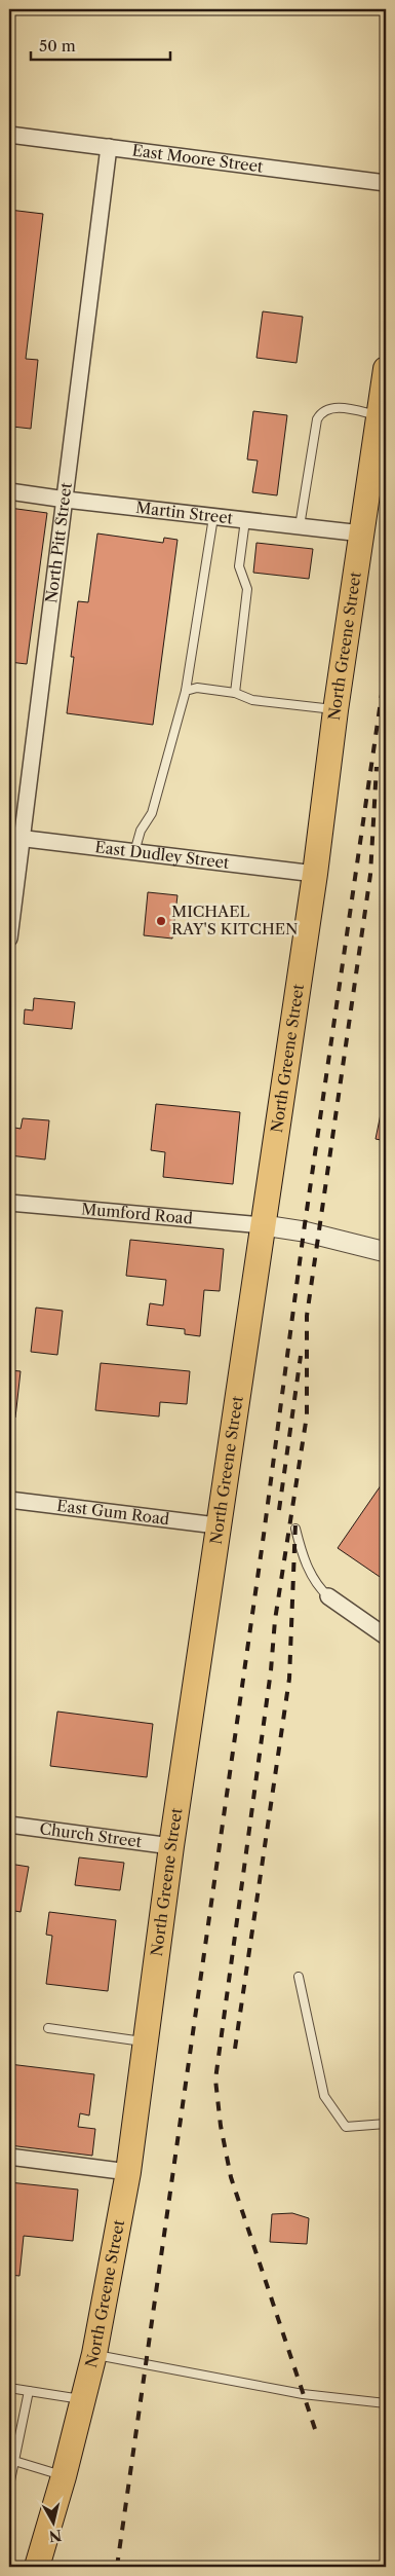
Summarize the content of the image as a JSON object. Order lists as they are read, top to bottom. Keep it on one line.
{"streets":{"main road":["North Greene Street"],"street":["East Moore Street","Martin Street","North Pitt Street","East Dudley Street","Mumford Road","East Gum Road","Church Street"]},"crossings":[["East Moore Street","North Pitt Street"],["Martin Street","North Pitt Street"],["Martin Street","North Greene Street"],["North Pitt Street","East Dudley Street"],["North Greene Street","East Dudley Street"],["North Greene Street","Mumford Road"],["North Greene Street","East Gum Road"],["North Greene Street","Church Street"]],"places":["MICHAEL RAY'S KITCHEN"],"scale_bar":"50 m","north":"bottom"}
